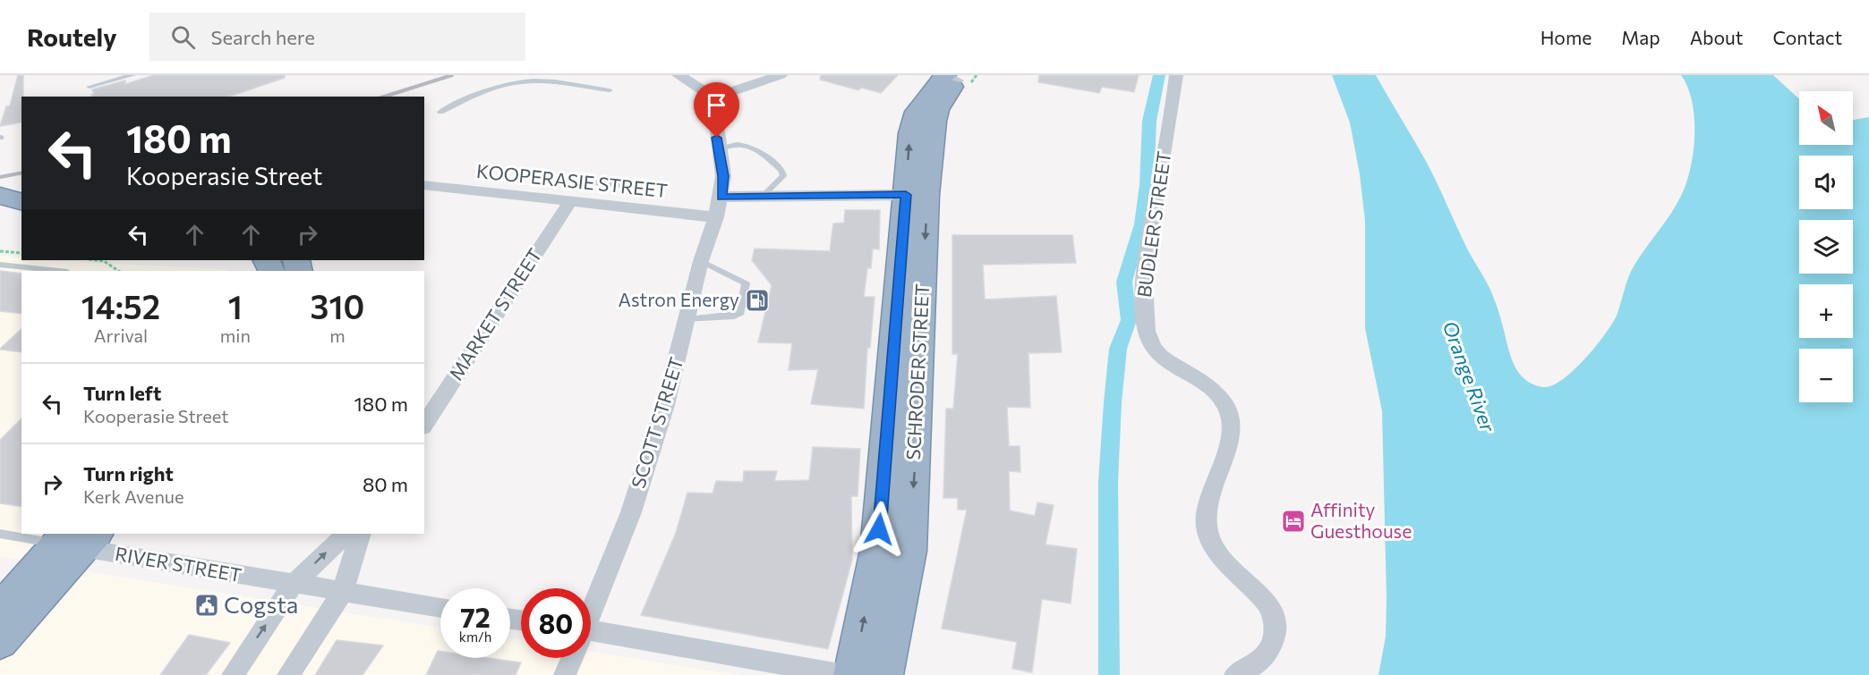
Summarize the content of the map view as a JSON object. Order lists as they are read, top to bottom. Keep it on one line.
{"streets":{"highway":["SCHRODER STREET"],"street":["KOOPERASIE STREET","BUDLER STREET","MARKET STREET","SCOTT STREET","RIVER STREET"]},"crossings":[["KOOPERASIE STREET","MARKET STREET"],["KOOPERASIE STREET","SCOTT STREET"]],"water":["Orange River"],"places":{"fuel station":["Astron Energy"],"hotel":["Affinity Guesthouse"],"public building":["Cogsta"]},"north":"top left","page":{"header":"Routely","search":"Search here","nav":["Home","Map","About","Contact"],"map_buttons":["+","−"],"turn":["180 m","Kooperasie Street"],"eta":["14:52","Arrival","1","min","310","m"],"list":[{"name":"Turn left","note":"Kooperasie Street","value":"180 m"},{"name":"Turn right","note":"Kerk Avenue","value":"80 m"}],"speed":"72 km/h","limit":"80"}}
